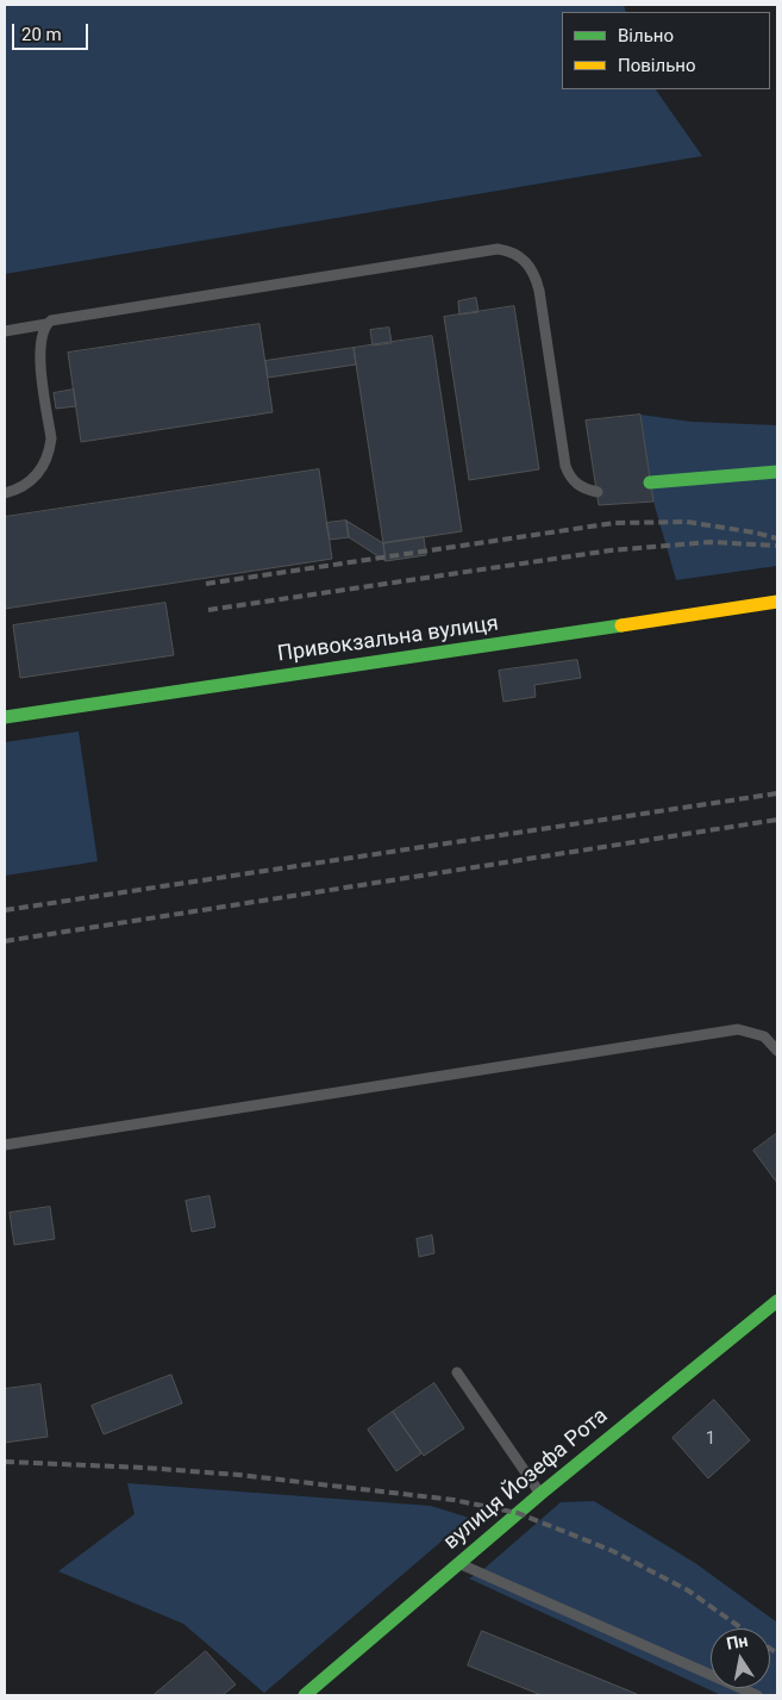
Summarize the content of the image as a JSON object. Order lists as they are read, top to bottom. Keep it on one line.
{"streets":{"main road":["Привокзальна вулиця","вулиця Йозефа Рота"]},"house_numbers":["1"],"legend":["Вільно","Повільно"],"scale_bar":"20 m","north":"top"}
